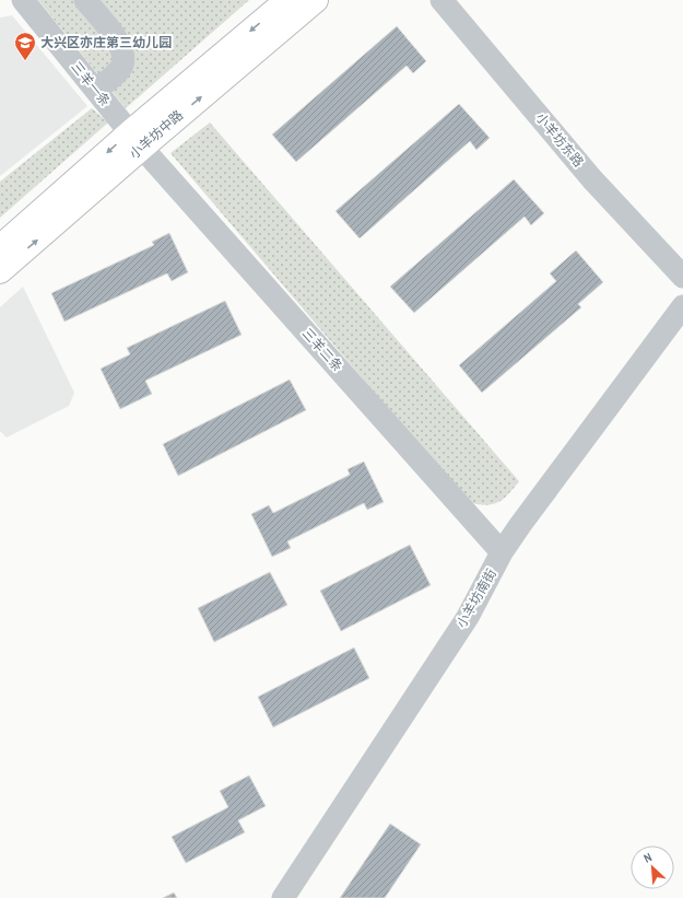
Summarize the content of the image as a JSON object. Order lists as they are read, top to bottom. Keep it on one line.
{"streets":{"main road":["小羊坊中路"],"street":["三羊一条","小羊坊东路","三羊二条","小羊坊南街"]},"crossings":[["三羊一条","小羊坊中路"],["三羊一条","三羊二条"],["小羊坊中路","三羊二条"],["三羊二条","小羊坊南街"]],"places":{"school or university":["大兴区亦庄第三幼儿园"]},"north":"top left"}
